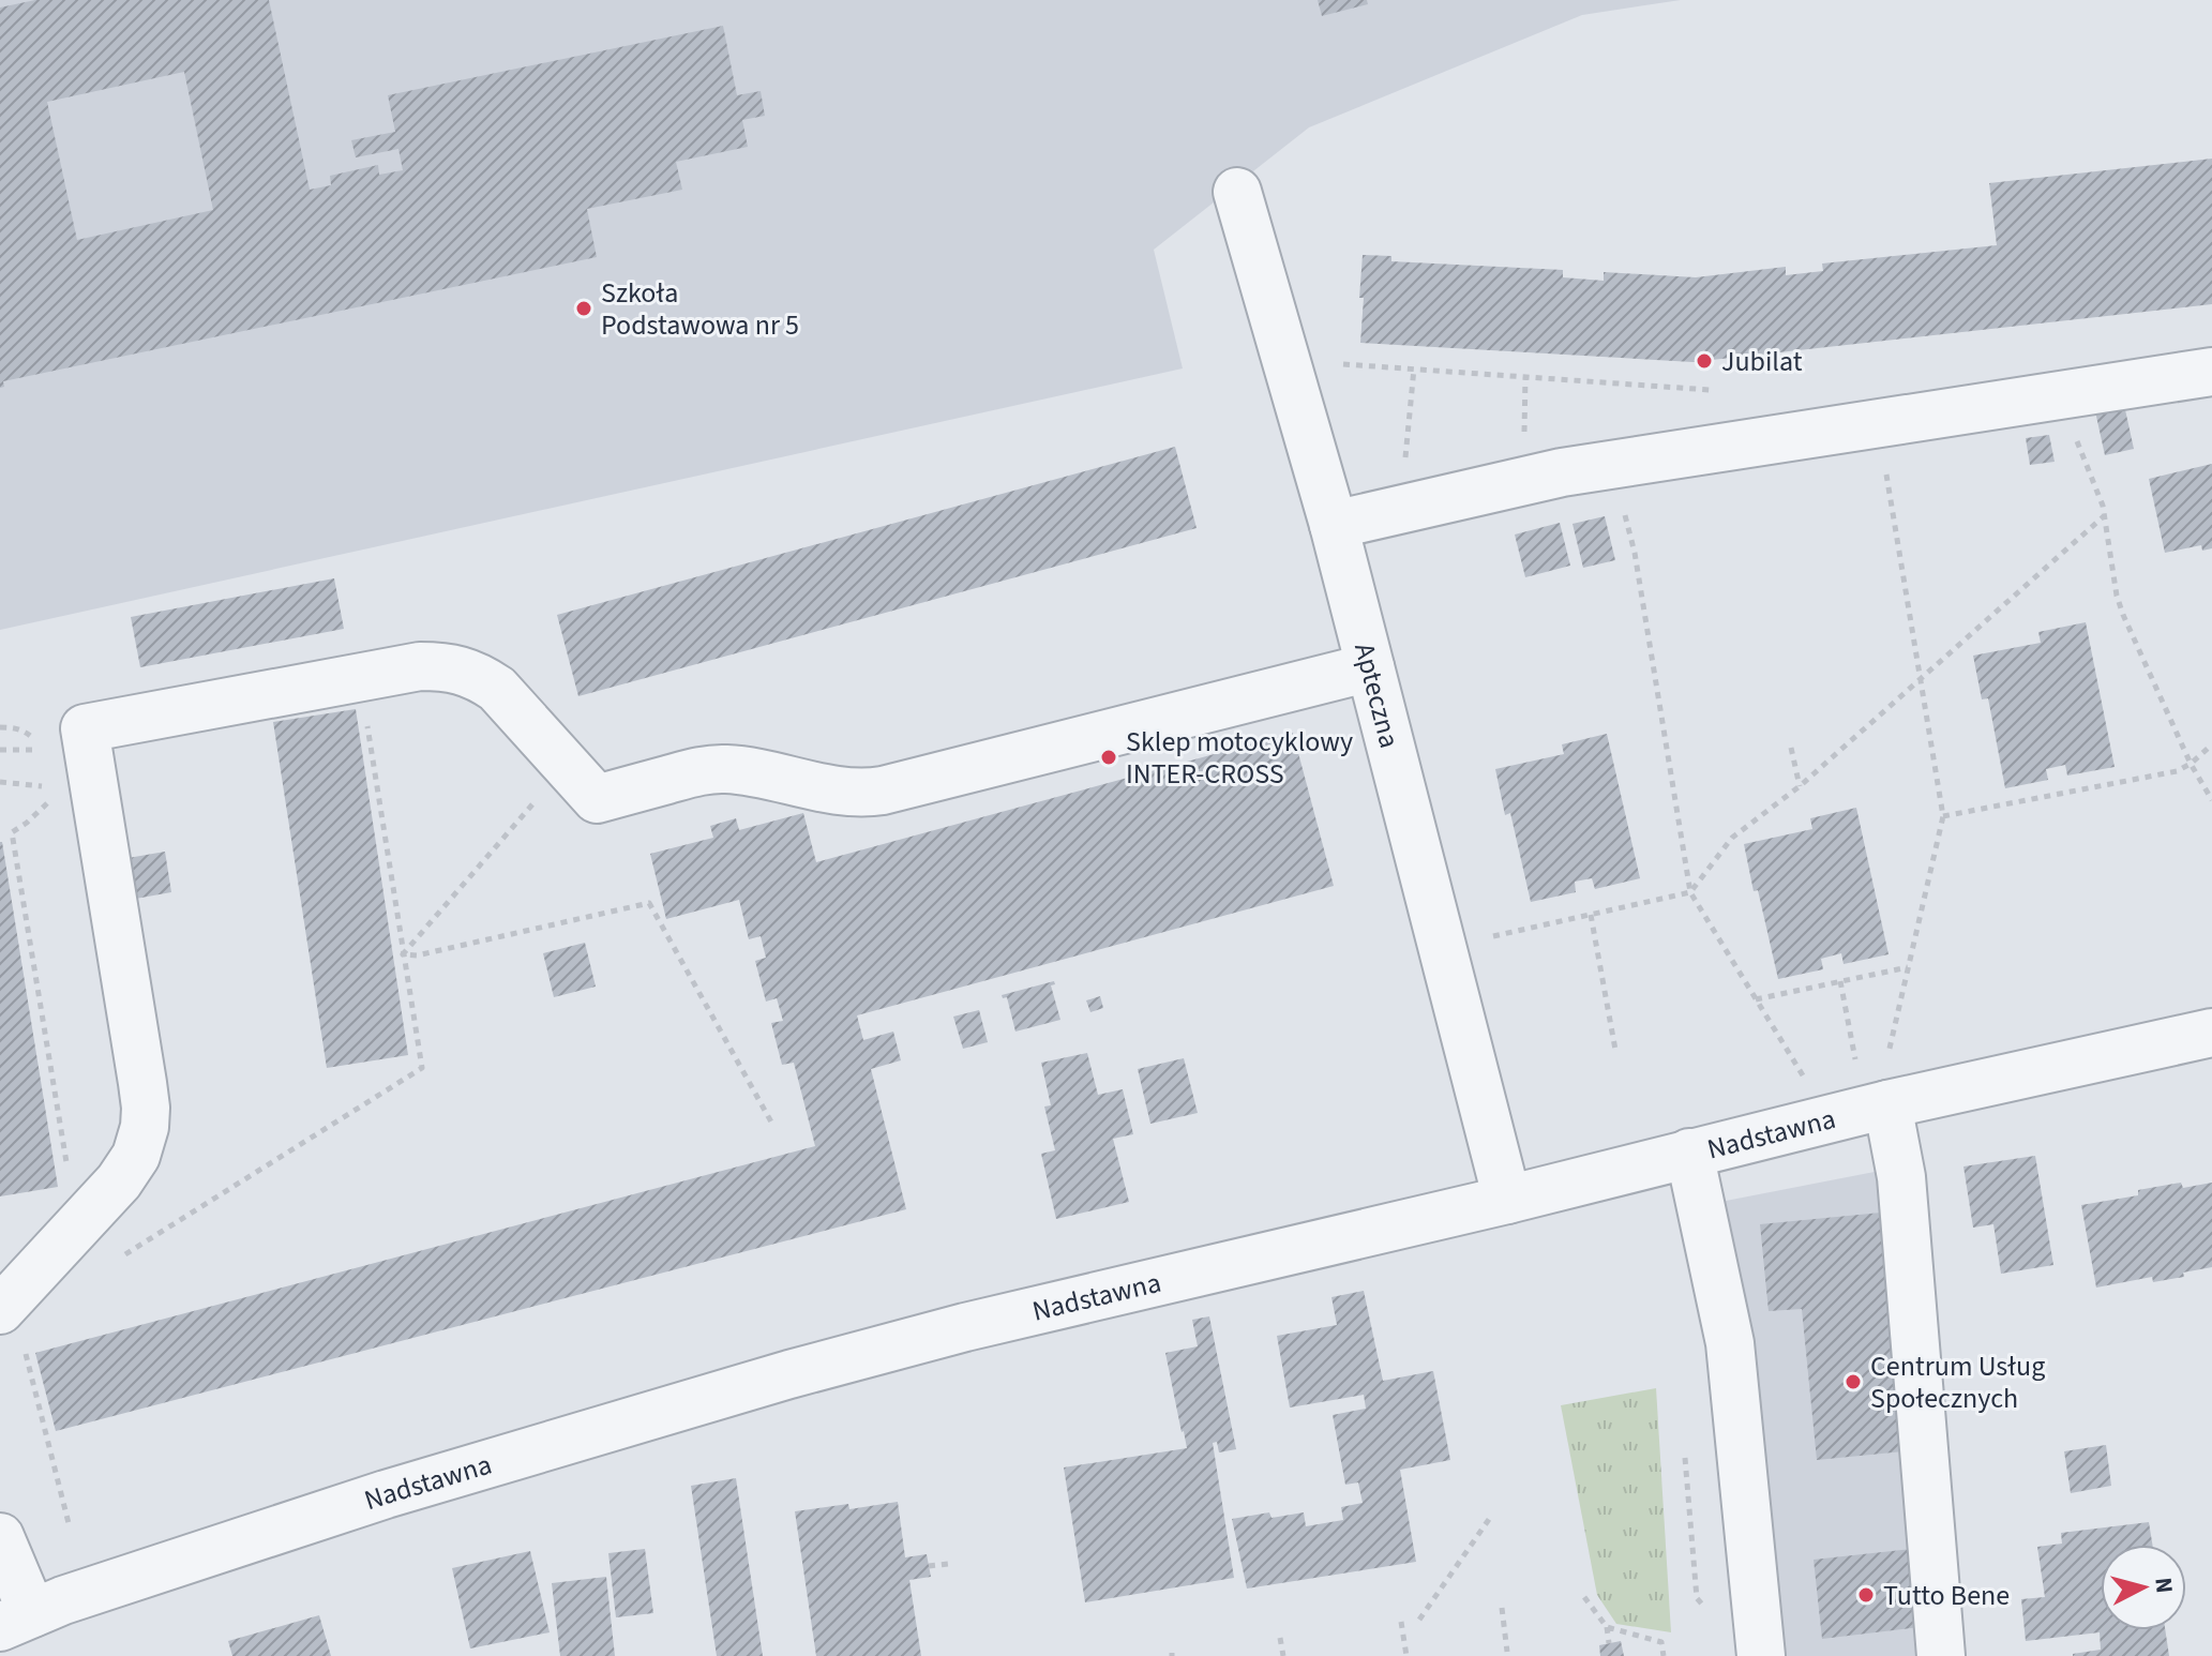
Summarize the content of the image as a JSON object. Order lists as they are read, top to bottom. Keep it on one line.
{"streets":{"street":["Apteczna","Nadstawna"]},"crossings":[["Apteczna","Nadstawna"]],"places":["Szkoła Podstawowa nr 5","Jubilat","Sklep motocyklowy INTER-CROSS","Centrum Usług Społecznych","Tutto Bene"],"north":"right"}
